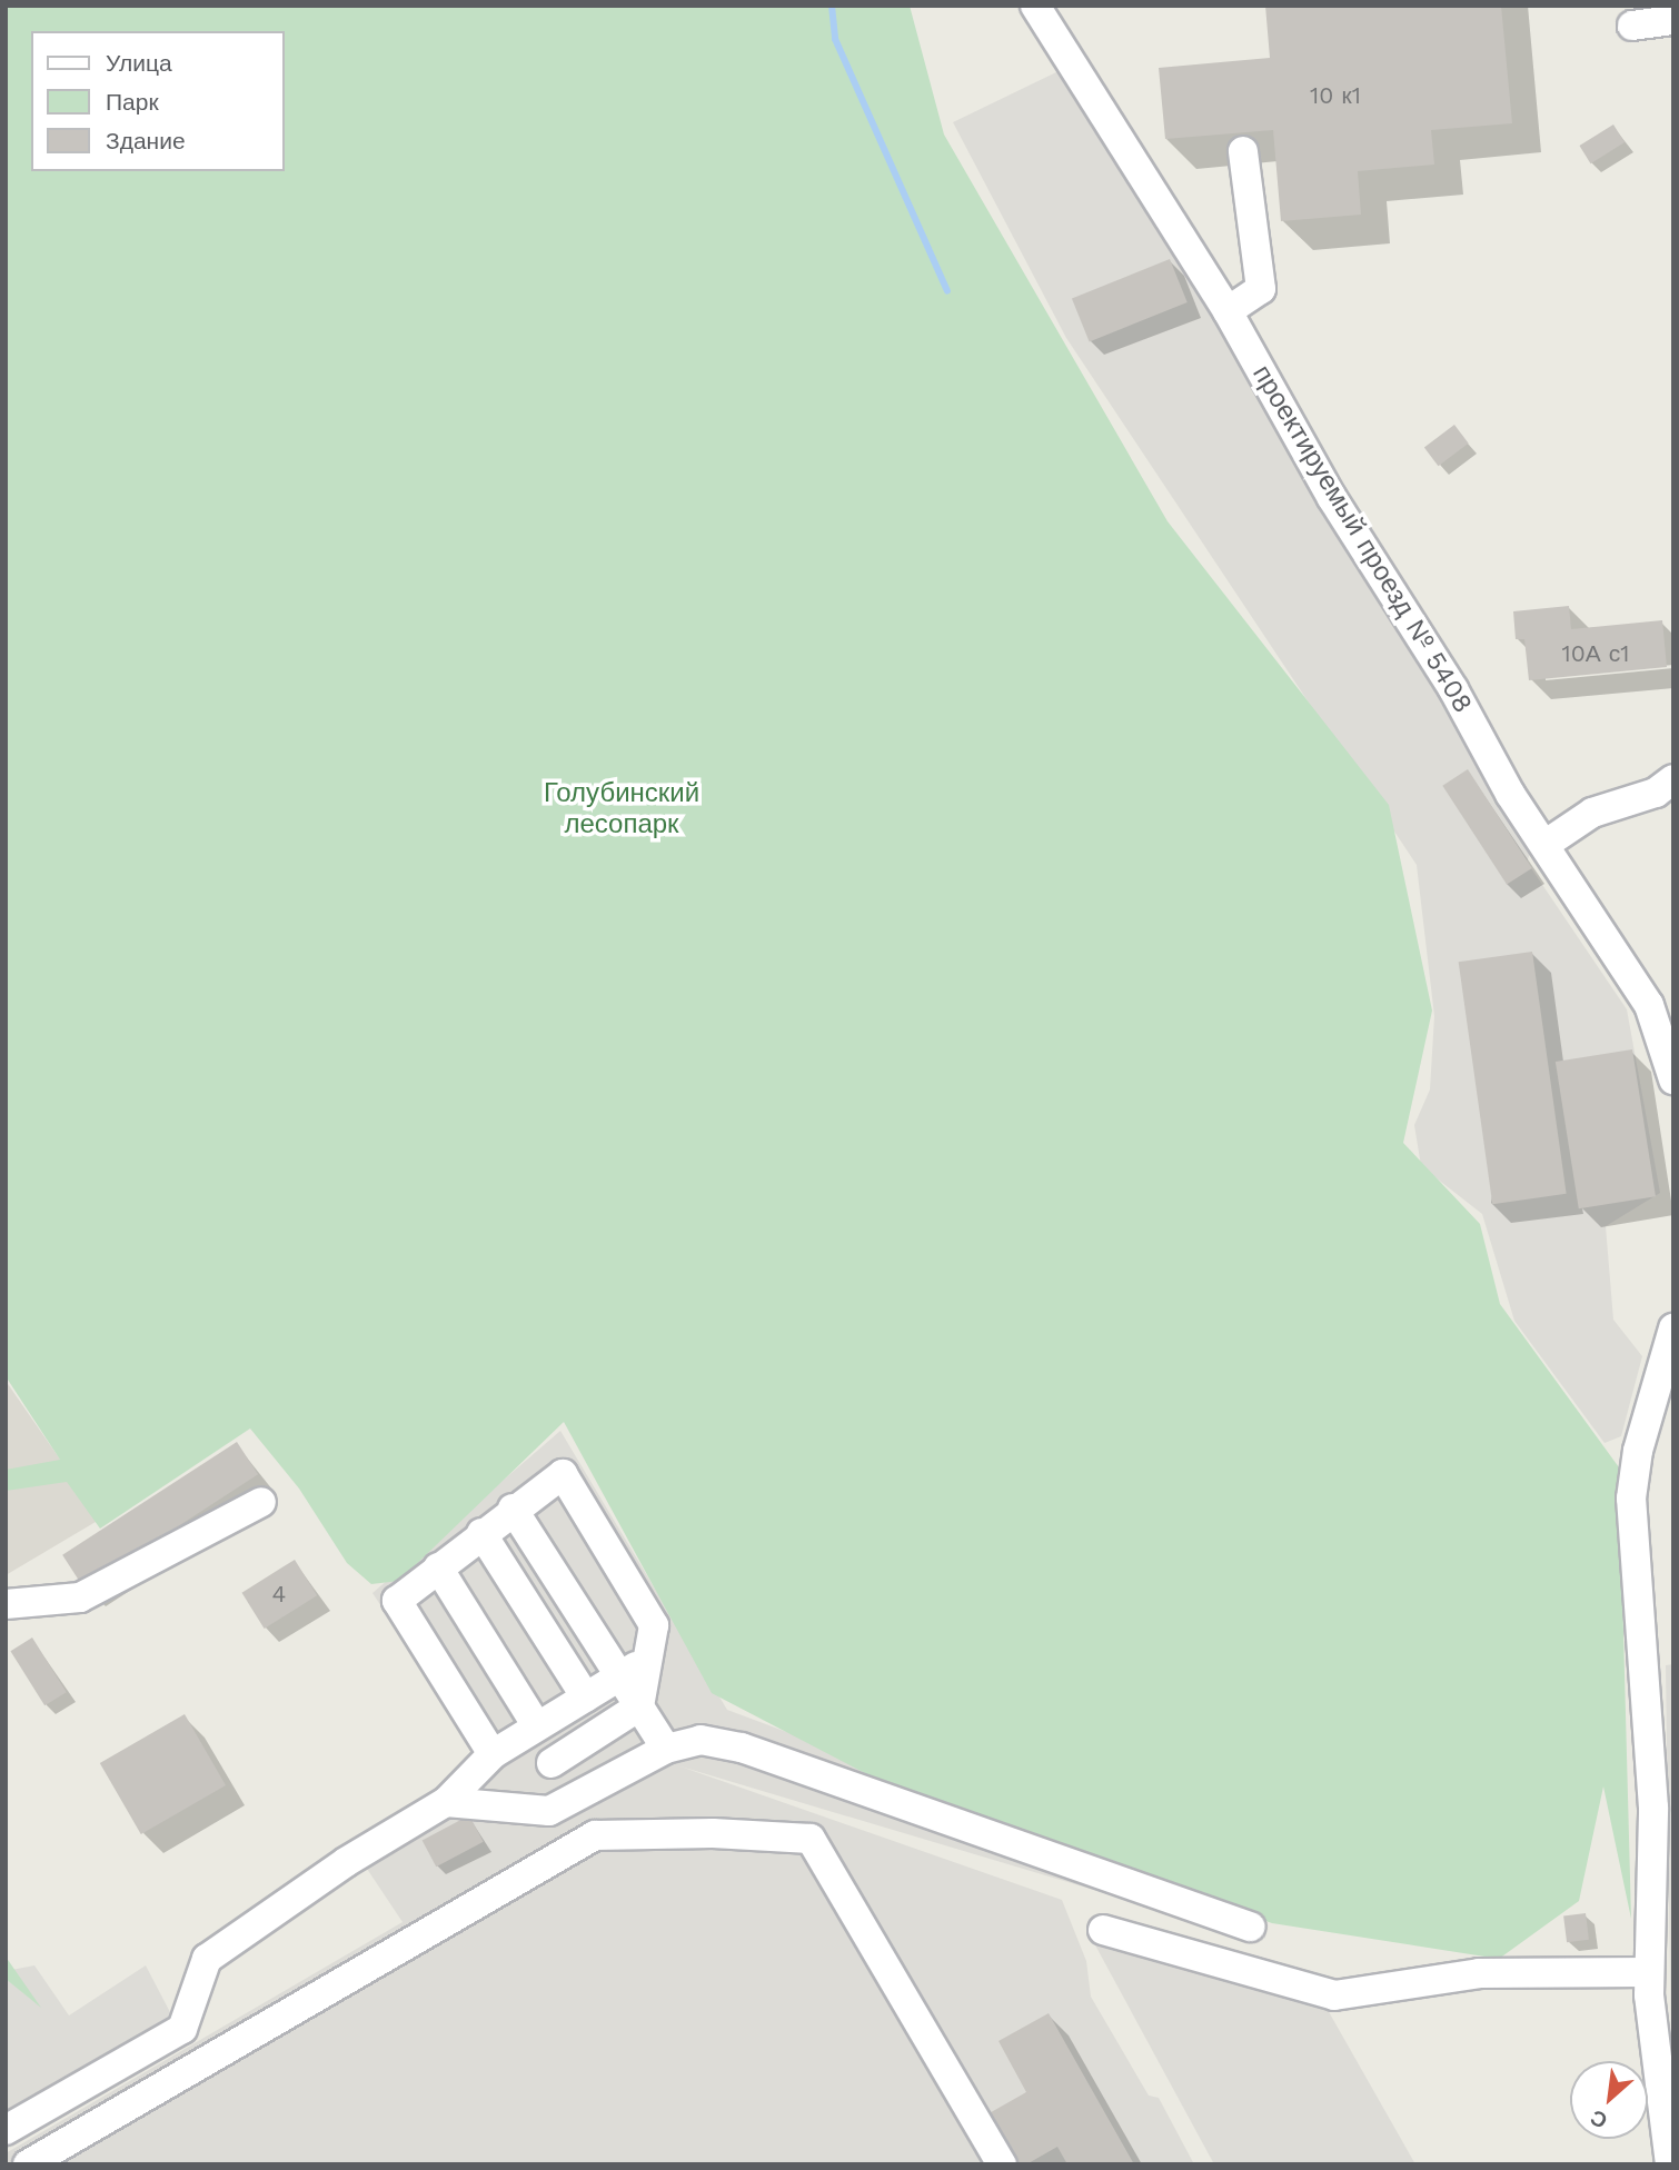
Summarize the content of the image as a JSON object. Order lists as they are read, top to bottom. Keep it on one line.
{"streets":{"street":["проектируемый проезд № 5408"]},"parks":["Голубинский лесопарк"],"house_numbers":["10 к1","10А с1","4"],"legend":["Улица","Парк","Здание"],"north":"bottom left"}
